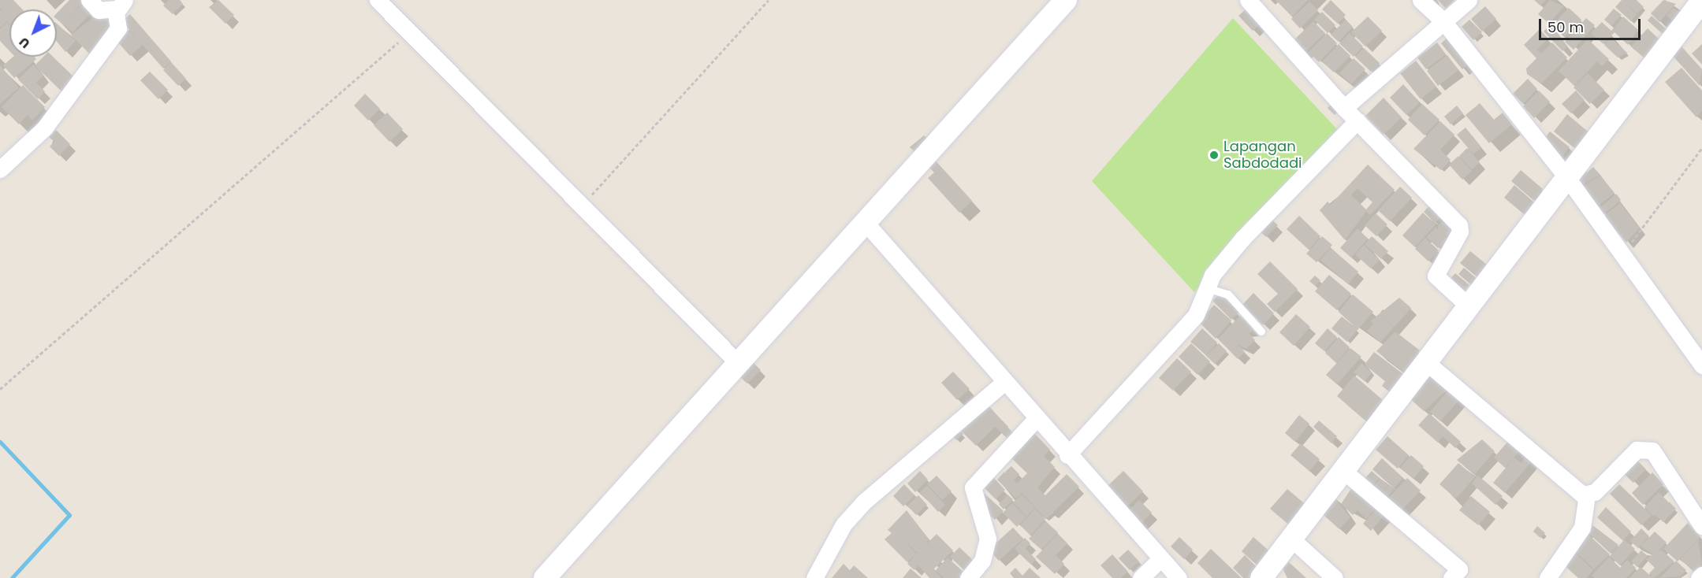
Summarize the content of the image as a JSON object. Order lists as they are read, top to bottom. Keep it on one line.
{"places":["Lapangan Sabdodadi"],"scale_bar":"50 m","north":"bottom left"}
